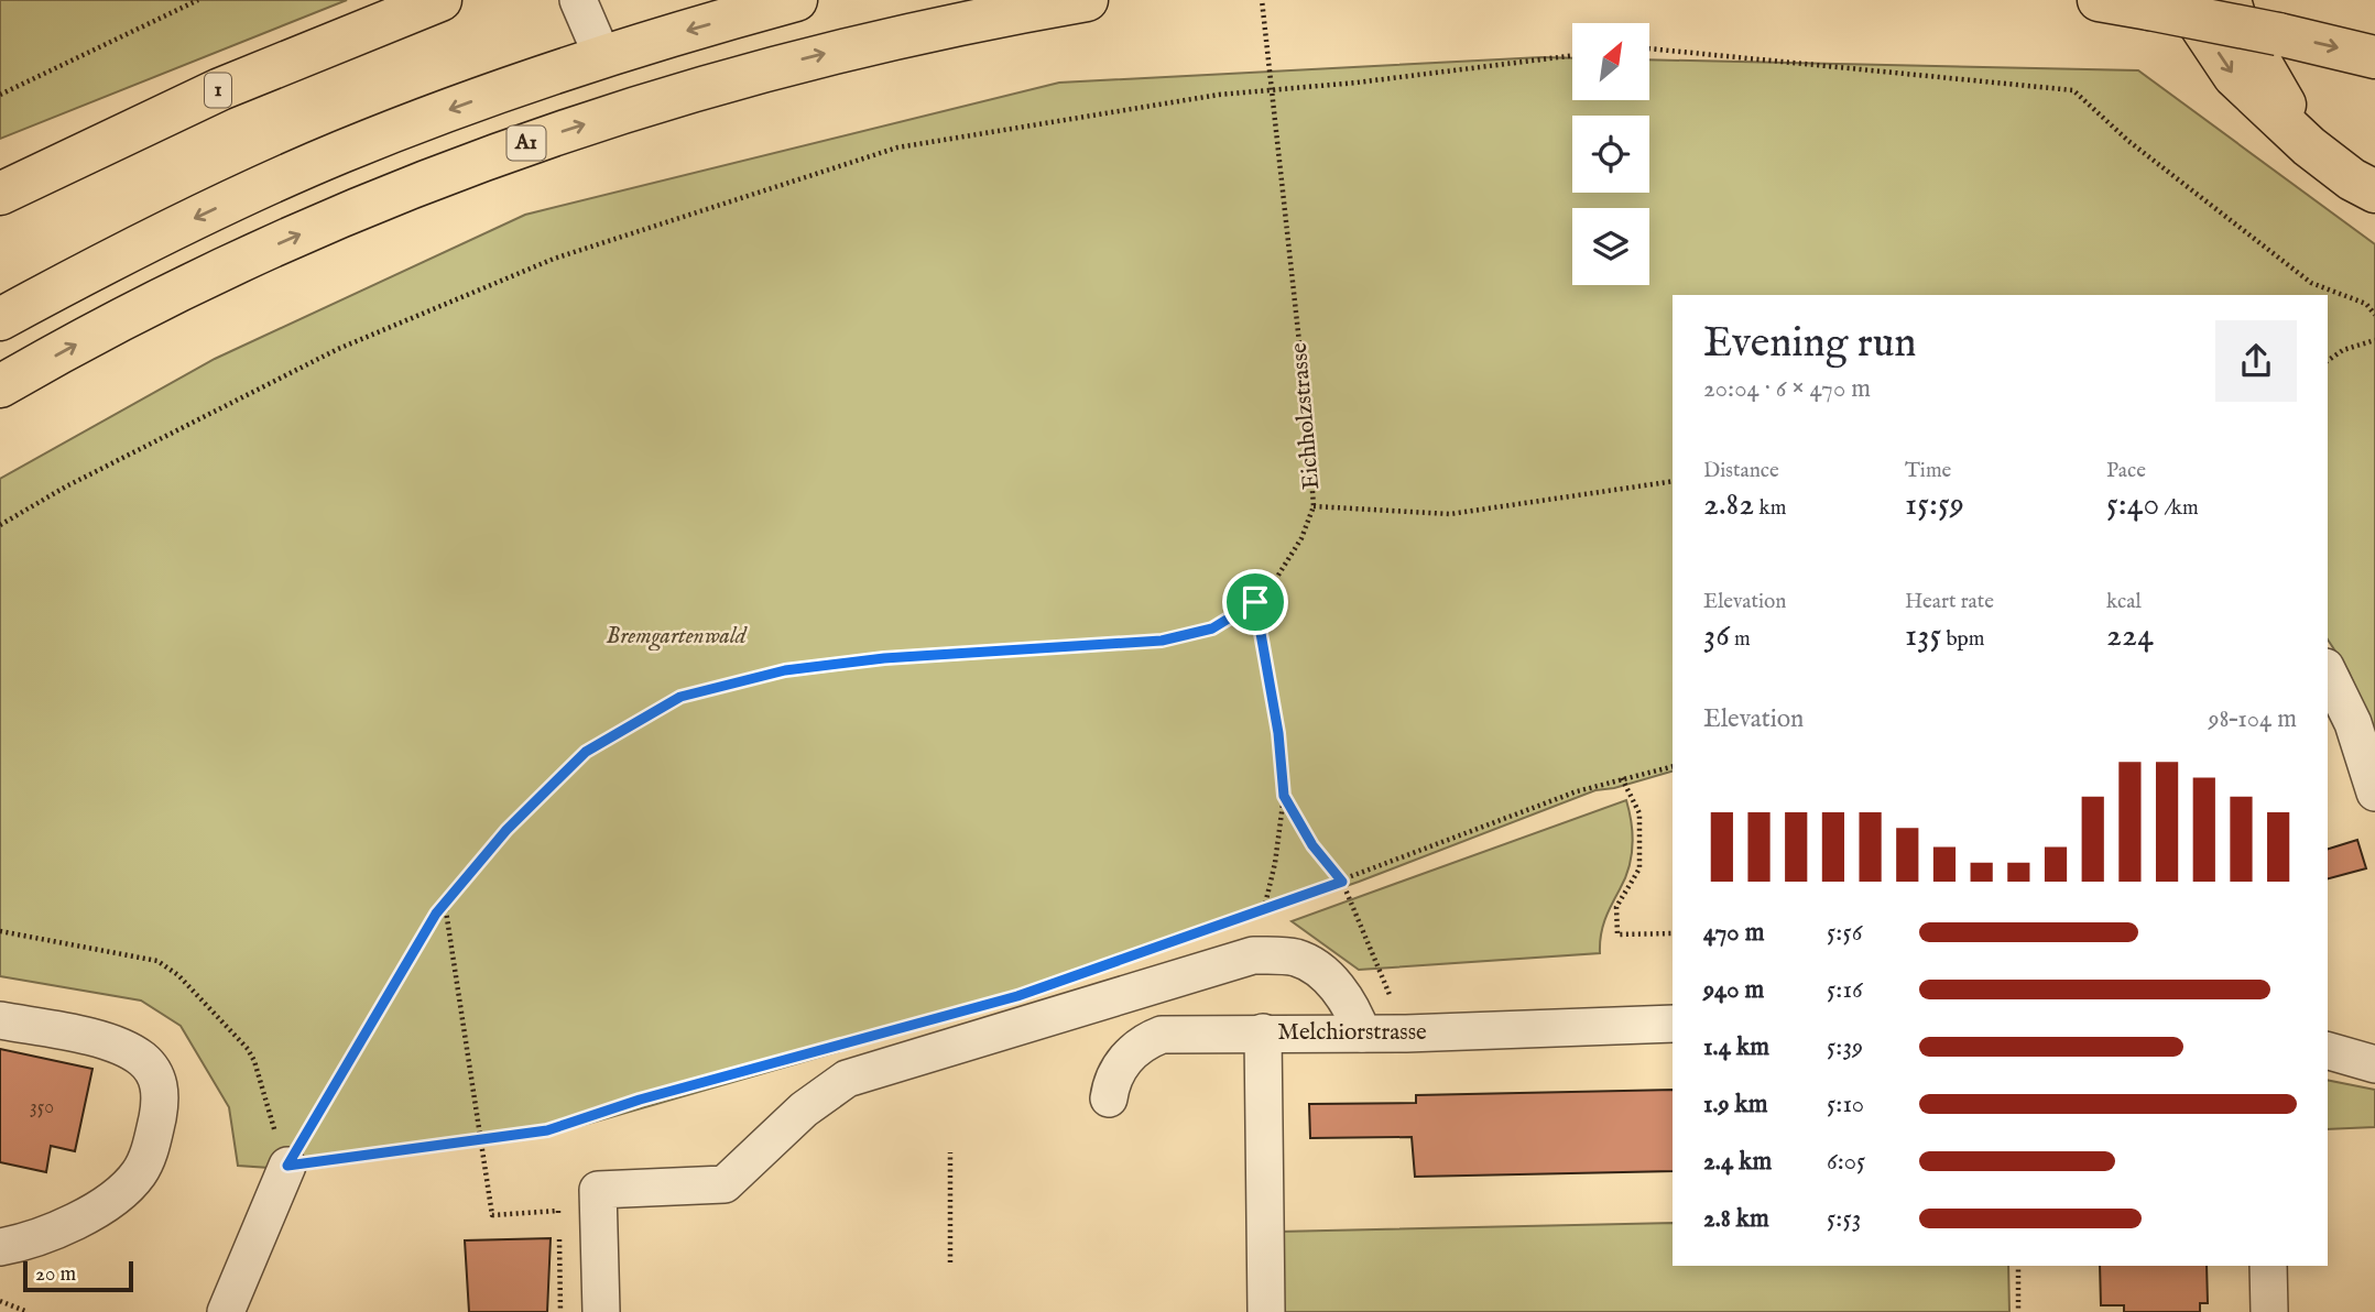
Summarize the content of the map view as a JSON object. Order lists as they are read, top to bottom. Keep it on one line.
{"streets":{"main road":["1","A1"],"street":["Melchiorstrasse"],"path":["Eichholzstrasse"]},"parks":["Bremgartenwald"],"house_numbers":["350"],"scale_bar":"20 m","north":"top right","page":{"heading":["Evening run","20:04 · 6 × 470 m"],"stats":[["Distance","2.82 km"],["Time","15:59"],["Pace","5:40 /km"],["Elevation","36 m"],["Heart rate","135 bpm"],["kcal","224"]],"chart":["Elevation","98–104 m"],"list":[{"name":"470 m","note":"5:56"},{"name":"940 m","note":"5:16"},{"name":"1.4 km","note":"5:39"},{"name":"1.9 km","note":"5:10"},{"name":"2.4 km","note":"6:05"},{"name":"2.8 km","note":"5:53"}],"scale":"20 m"}}
